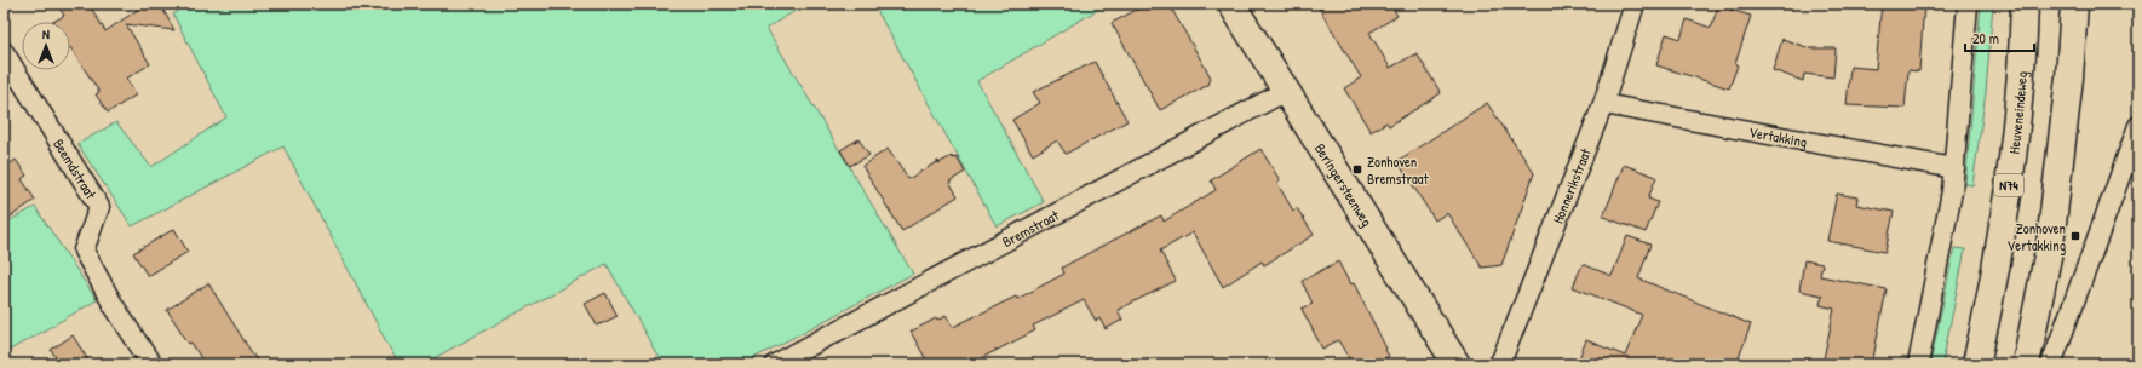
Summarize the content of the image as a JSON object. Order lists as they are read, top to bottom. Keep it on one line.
{"streets":{"main road":["Heuveneindeweg","Beringersteenweg","N74"],"street":["Vertakking","Beemdstraat","Honnerikstraat","Bremstraat"]},"crossings":[["Vertakking","Honnerikstraat"],["Beringersteenweg","Bremstraat"]],"places":{"transit":["Zonhoven Bremstraat","Zonhoven Vertakking"]},"scale_bar":"20 m","north":"top"}
